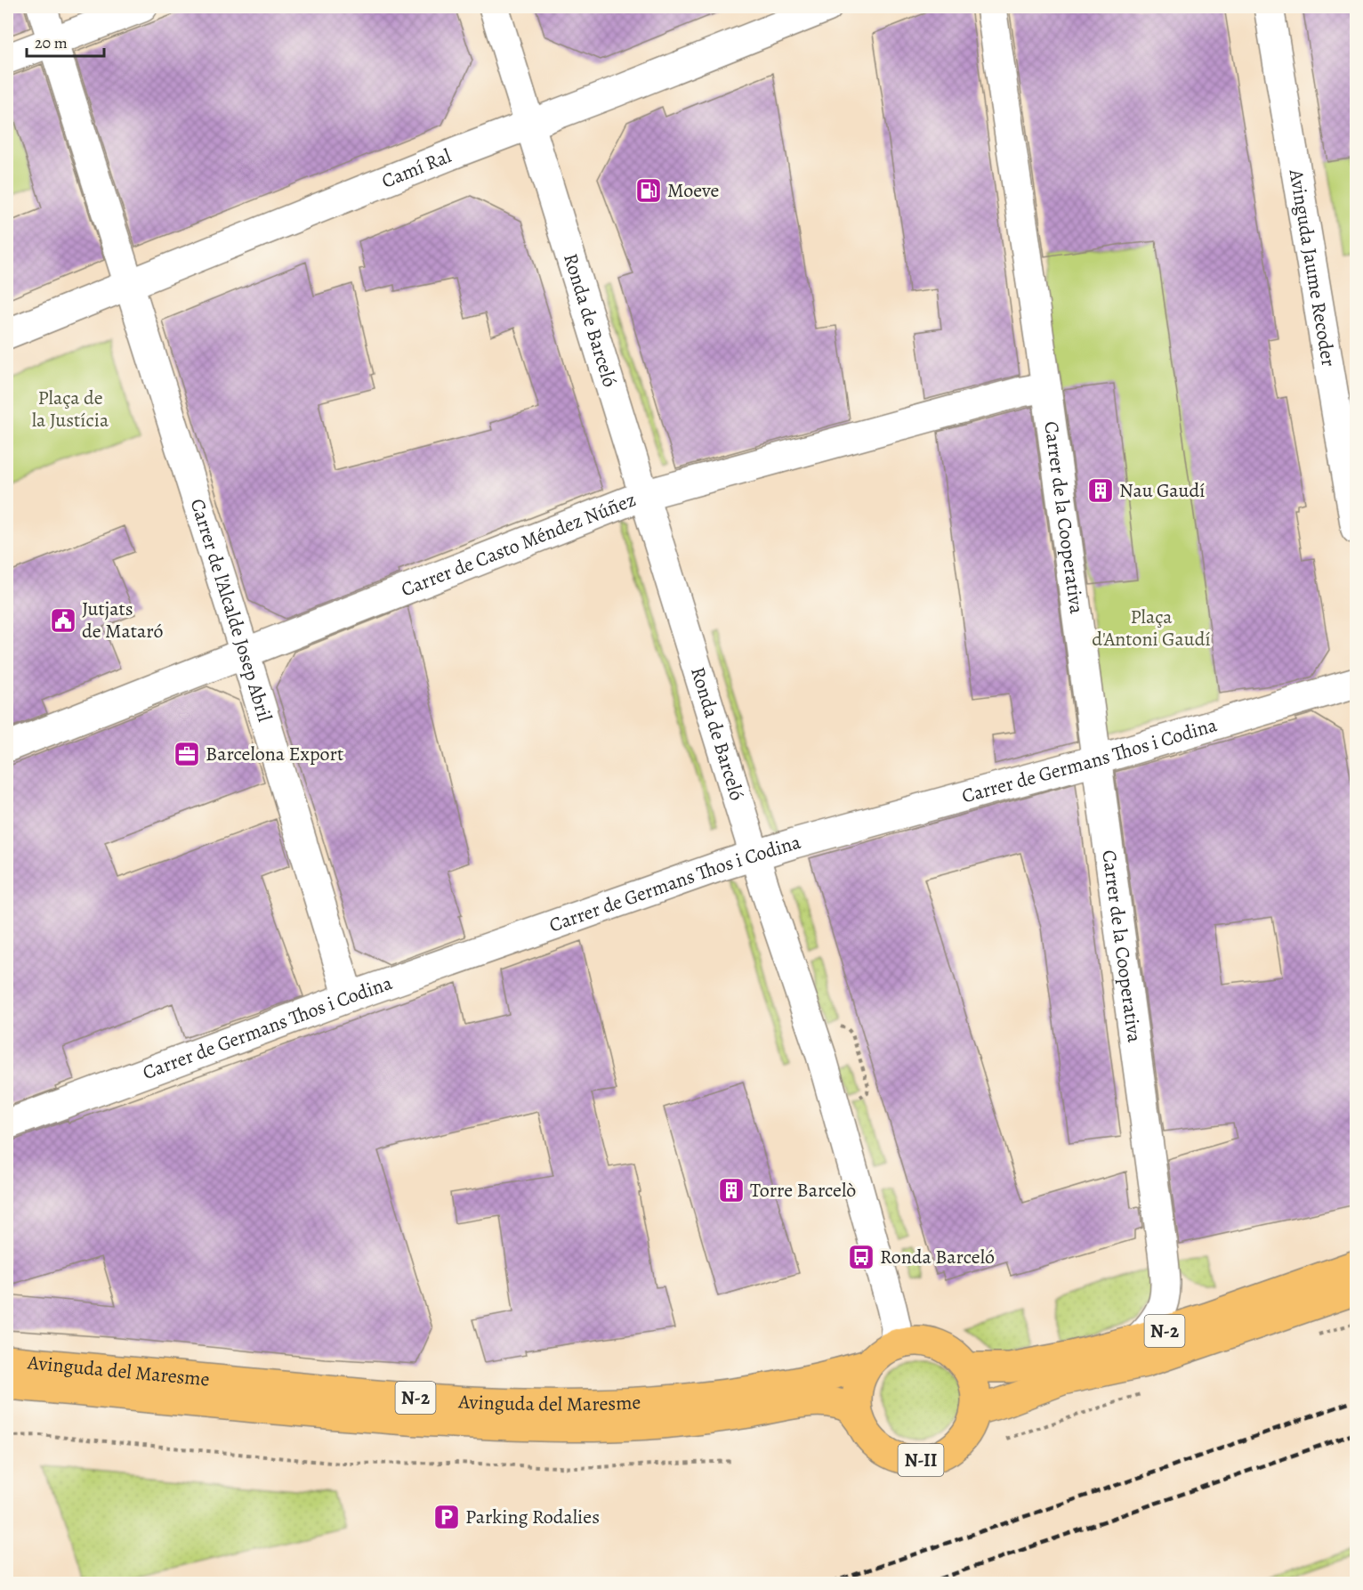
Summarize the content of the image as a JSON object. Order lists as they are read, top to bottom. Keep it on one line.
{"streets":{"main road":["N-2","Avinguda del Maresme","N-II"],"street":["Camí Ral","Avinguda Jaume Recoder","Ronda de Barceló","Carrer de la Cooperativa","Carrer de Casto Méndez Núñez","Carrer de l'Alcalde Josep Abril","Carrer de Germans Thos i Codina"]},"crossings":[["Camí Ral","Ronda de Barceló"],["Camí Ral","Carrer de l'Alcalde Josep Abril"],["Ronda de Barceló","Carrer de Casto Méndez Núñez"],["Ronda de Barceló","Carrer de Germans Thos i Codina"],["Ronda de Barceló","N-2"],["Ronda de Barceló","Avinguda del Maresme"],["Ronda de Barceló","N-II"],["Carrer de la Cooperativa","Carrer de Casto Méndez Núñez"],["Carrer de la Cooperativa","Carrer de Germans Thos i Codina"],["Carrer de la Cooperativa","N-2"],["Carrer de Casto Méndez Núñez","Carrer de l'Alcalde Josep Abril"],["Carrer de l'Alcalde Josep Abril","Carrer de Germans Thos i Codina"],["N-2","Avinguda del Maresme"],["N-2","N-II"],["Avinguda del Maresme","N-II"]],"parks":["Plaça de la Justícia","Plaça d'Antoni Gaudí"],"places":{"fuel station":["Moeve"],"building":["Nau Gaudí","Torre Barcelò"],"public building":["Jutjats de Mataró"],"office":["Barcelona Export"],"bus stop":["Ronda Barceló"],"parking":["Parking Rodalies"]},"scale_bar":"20 m"}
